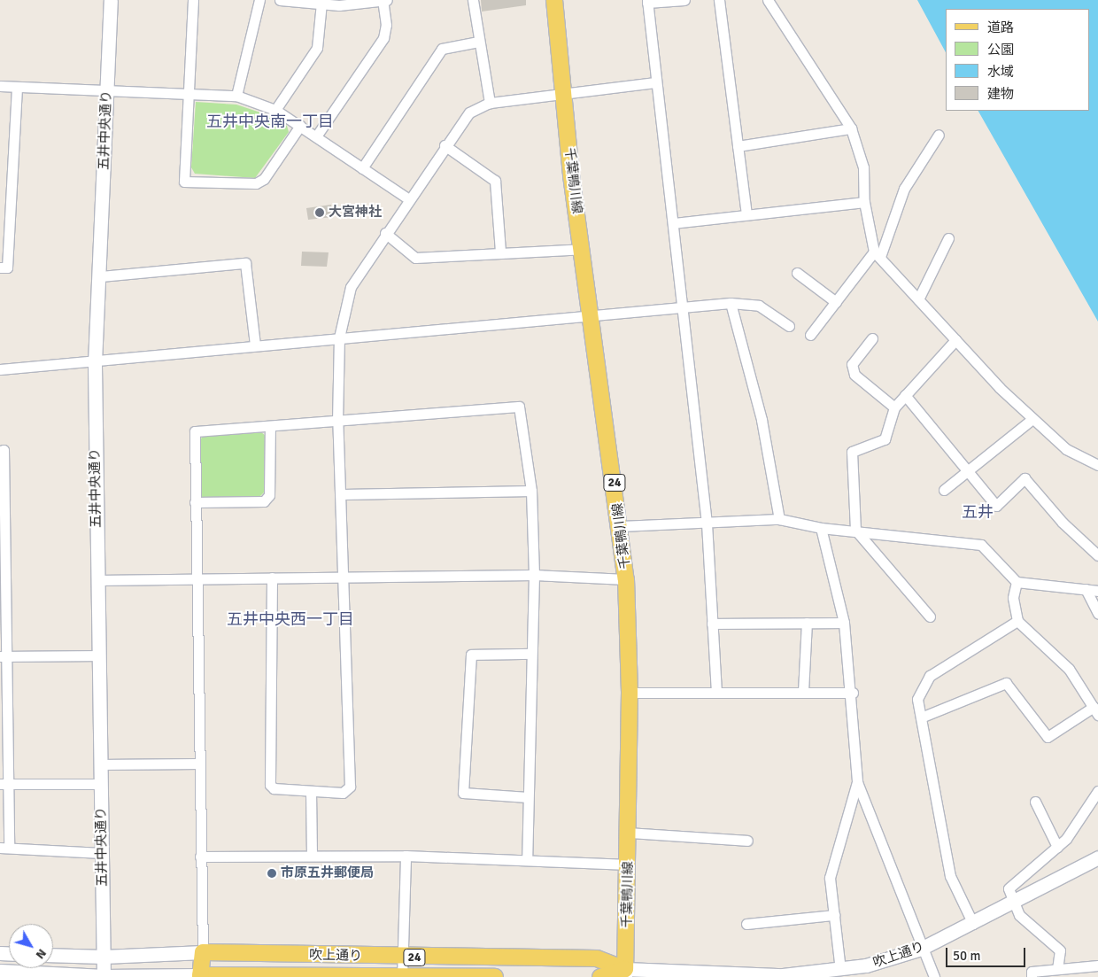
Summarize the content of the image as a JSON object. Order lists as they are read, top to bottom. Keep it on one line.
{"streets":{"main road":["千葉鴨川線","24","吹上通り"],"street":["五井中央通り"]},"crossings":[["五井中央通り","吹上通り"],["千葉鴨川線","吹上通り"]],"districts":["五井中央南一丁目","五井","五井中央西一丁目"],"places":["大宮神社","市原五井郵便局"],"legend":["道路","公園","水域","建物"],"scale_bar":"50 m","north":"bottom right"}
